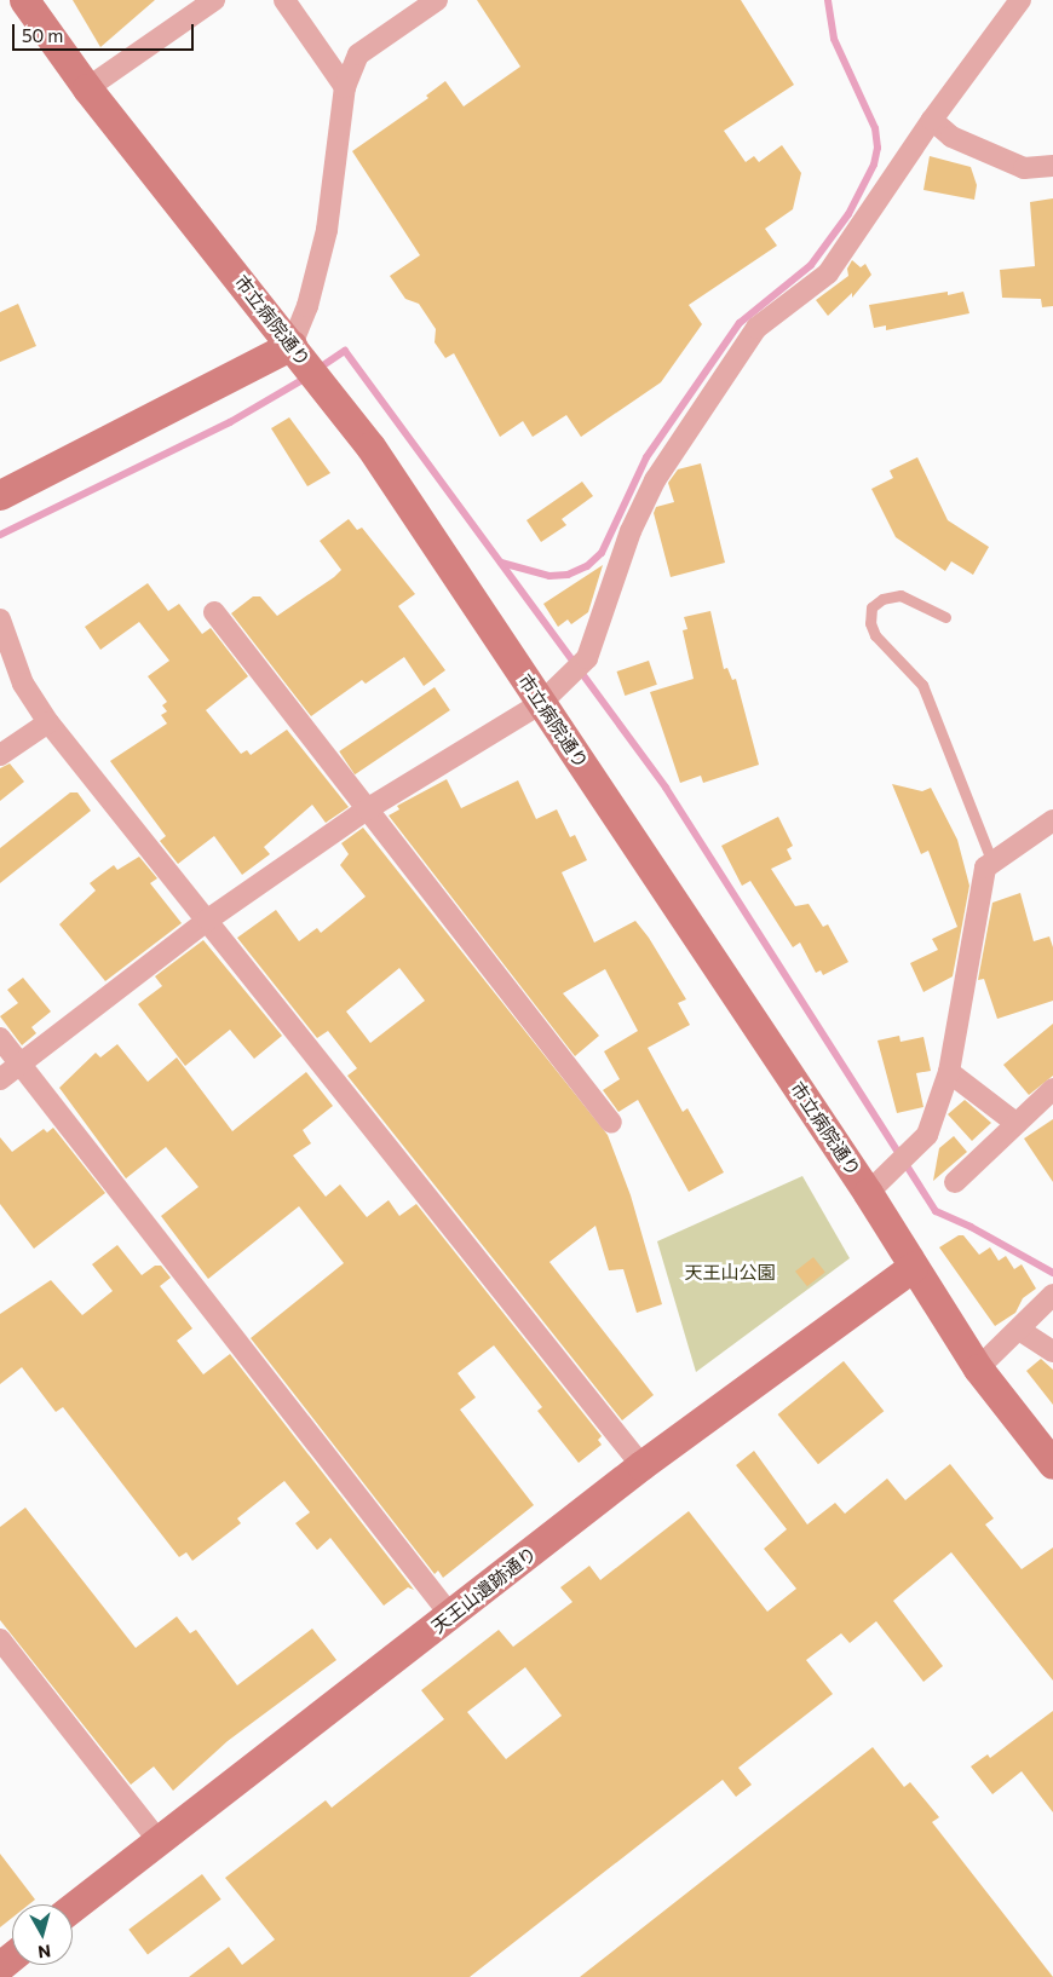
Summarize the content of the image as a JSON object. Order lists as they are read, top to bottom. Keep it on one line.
{"streets":{"main road":["市立病院通り","天王山遺跡通り"]},"crossings":[["市立病院通り","天王山遺跡通り"]],"parks":["天王山公園"],"scale_bar":"50 m","north":"bottom"}
